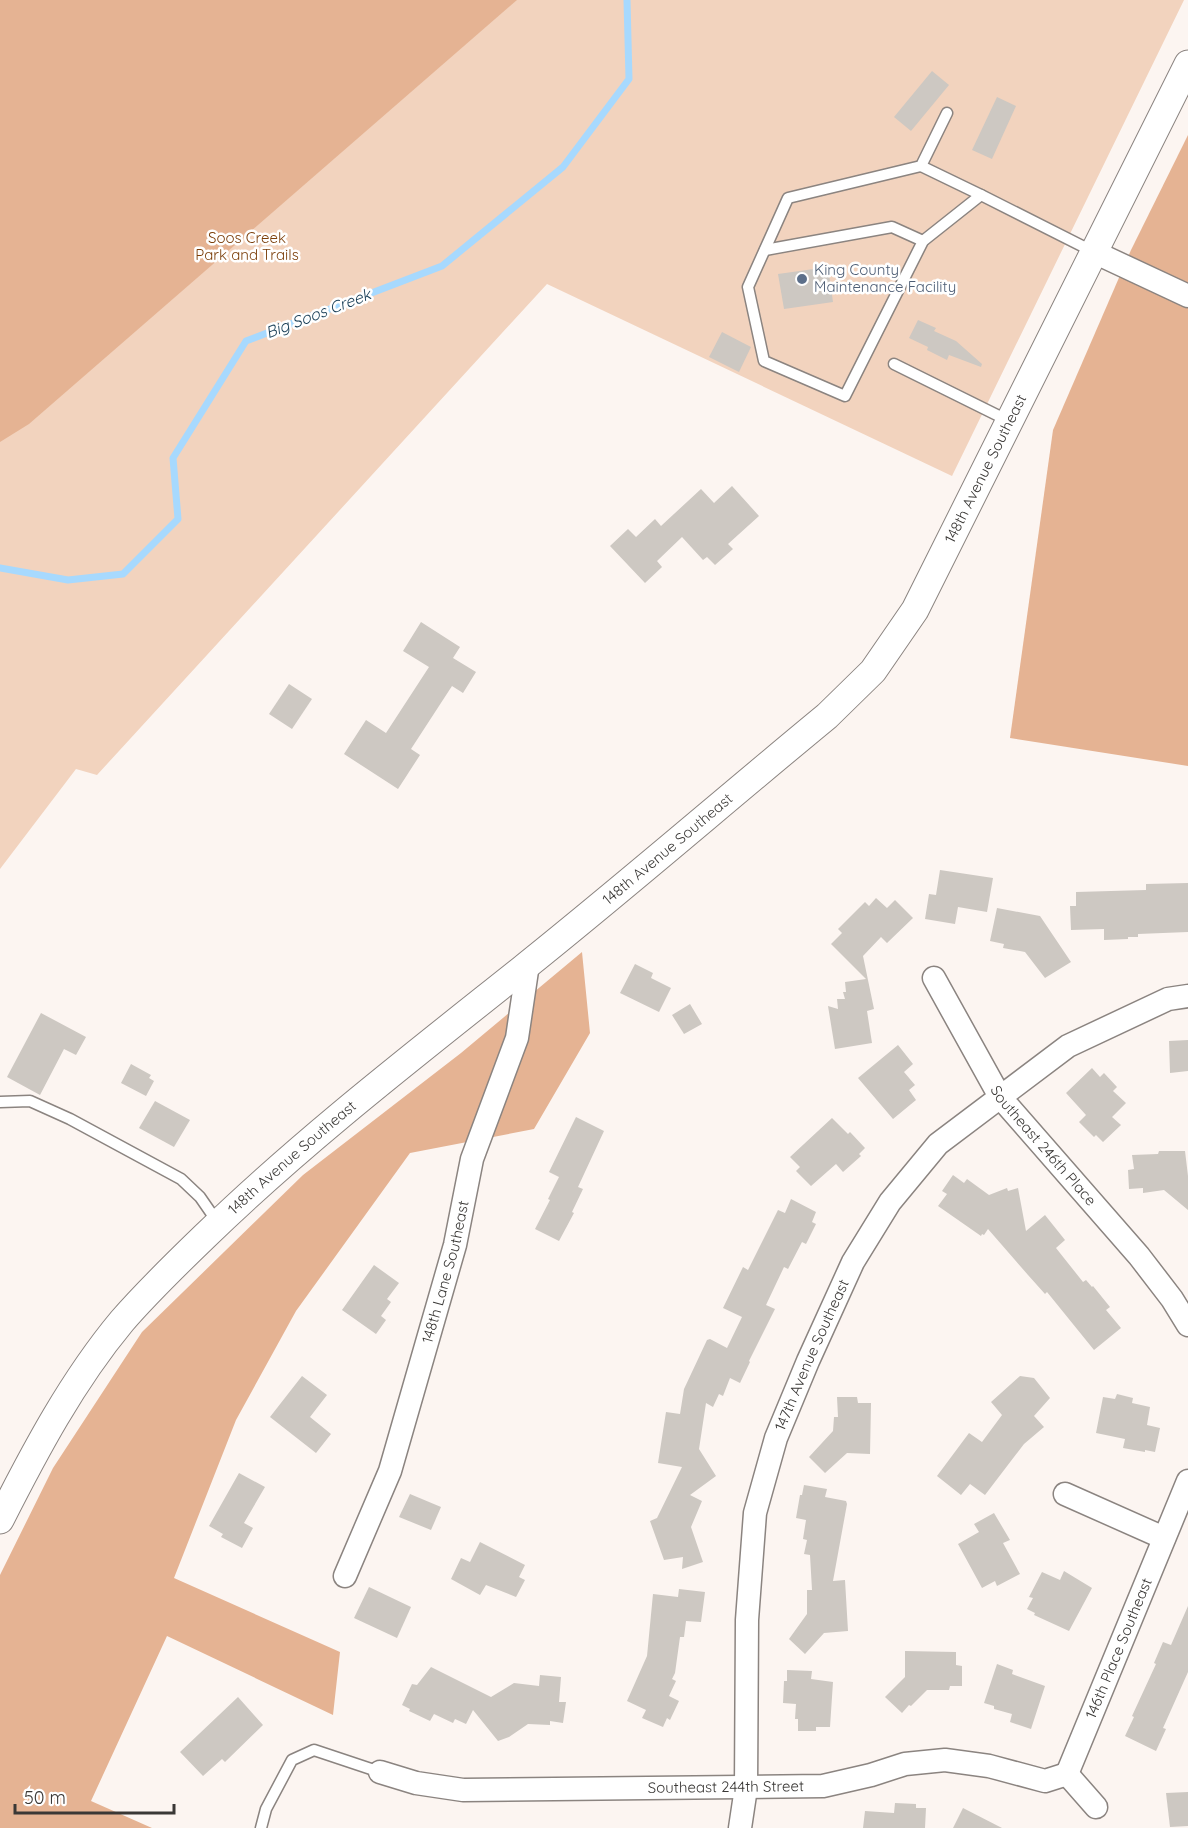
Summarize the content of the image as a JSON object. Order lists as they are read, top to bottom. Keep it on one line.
{"streets":{"street":["148th Avenue Southeast","Southeast 246th Place","148th Lane Southeast","147th Avenue Southeast","146th Place Southeast","Southeast 244th Street"]},"crossings":[["148th Avenue Southeast","148th Lane Southeast"],["Southeast 246th Place","147th Avenue Southeast"],["147th Avenue Southeast","Southeast 244th Street"],["146th Place Southeast","Southeast 244th Street"]],"water":["Big Soos Creek"],"parks":["Soos Creek Park and Trails"],"places":["King County Maintenance Facility"],"scale_bar":"50 m"}
